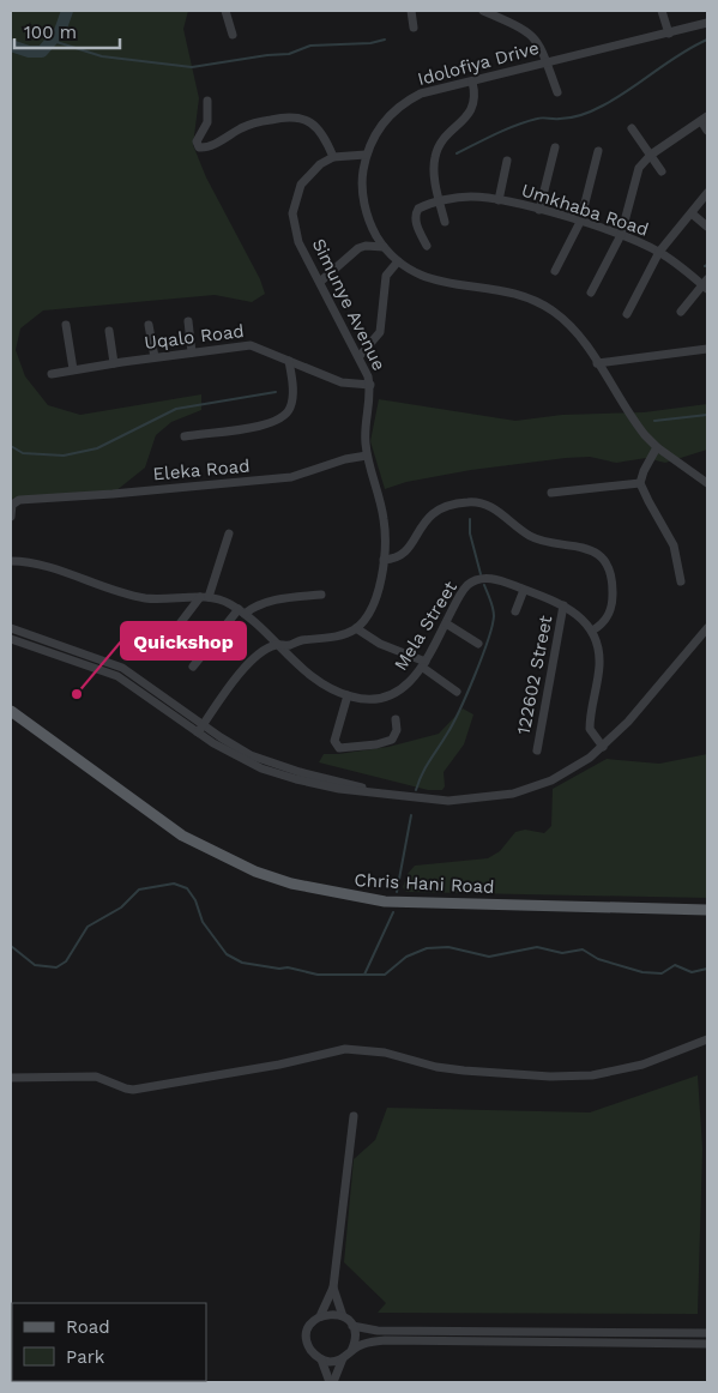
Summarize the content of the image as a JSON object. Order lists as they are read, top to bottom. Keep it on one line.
{"streets":{"main road":["Chris Hani Road"],"street":["Idolofiya Drive","Umkhaba Road","Simunye Avenue","Uqalo Road","Eleka Road","Mela Street","122602 Street"]},"crossings":[["Simunye Avenue","Uqalo Road"],["Simunye Avenue","Eleka Road"],["Mela Street","122602 Street"]],"places":["Quickshop"],"legend":["Road","Park"],"scale_bar":"100 m"}
